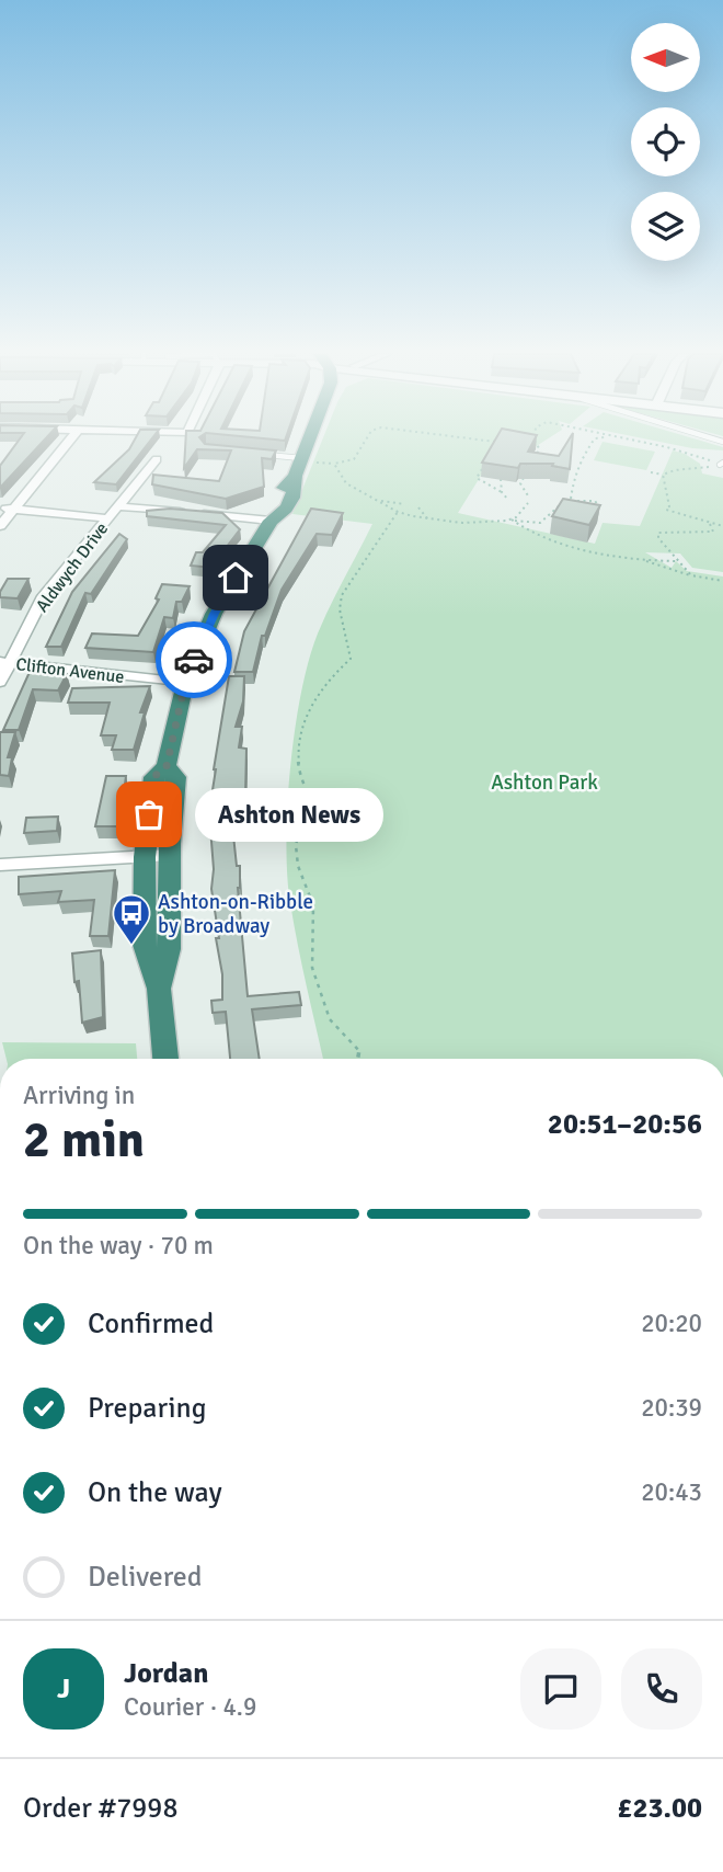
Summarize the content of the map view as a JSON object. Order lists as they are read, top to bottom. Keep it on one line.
{"streets":{"street":["Aldwych Drive","Clifton Avenue"]},"crossings":[["Aldwych Drive","Clifton Avenue"]],"parks":["Ashton Park"],"places":{"other":["Ashton News"],"bus stop":["Ashton-on-Ribble by Broadway"]},"north":"left","page":{"bubble":"Ashton News","heading":["2 min","Arriving in","20:51–20:56"],"panel":["Jordan","Courier · 4.9","Order #7998","£23.00"],"bar":"On the way · 70 m","list":[["Confirmed","20:20"],["Preparing","20:39"],["On the way","20:43"],"Delivered"],"round":"J"}}
